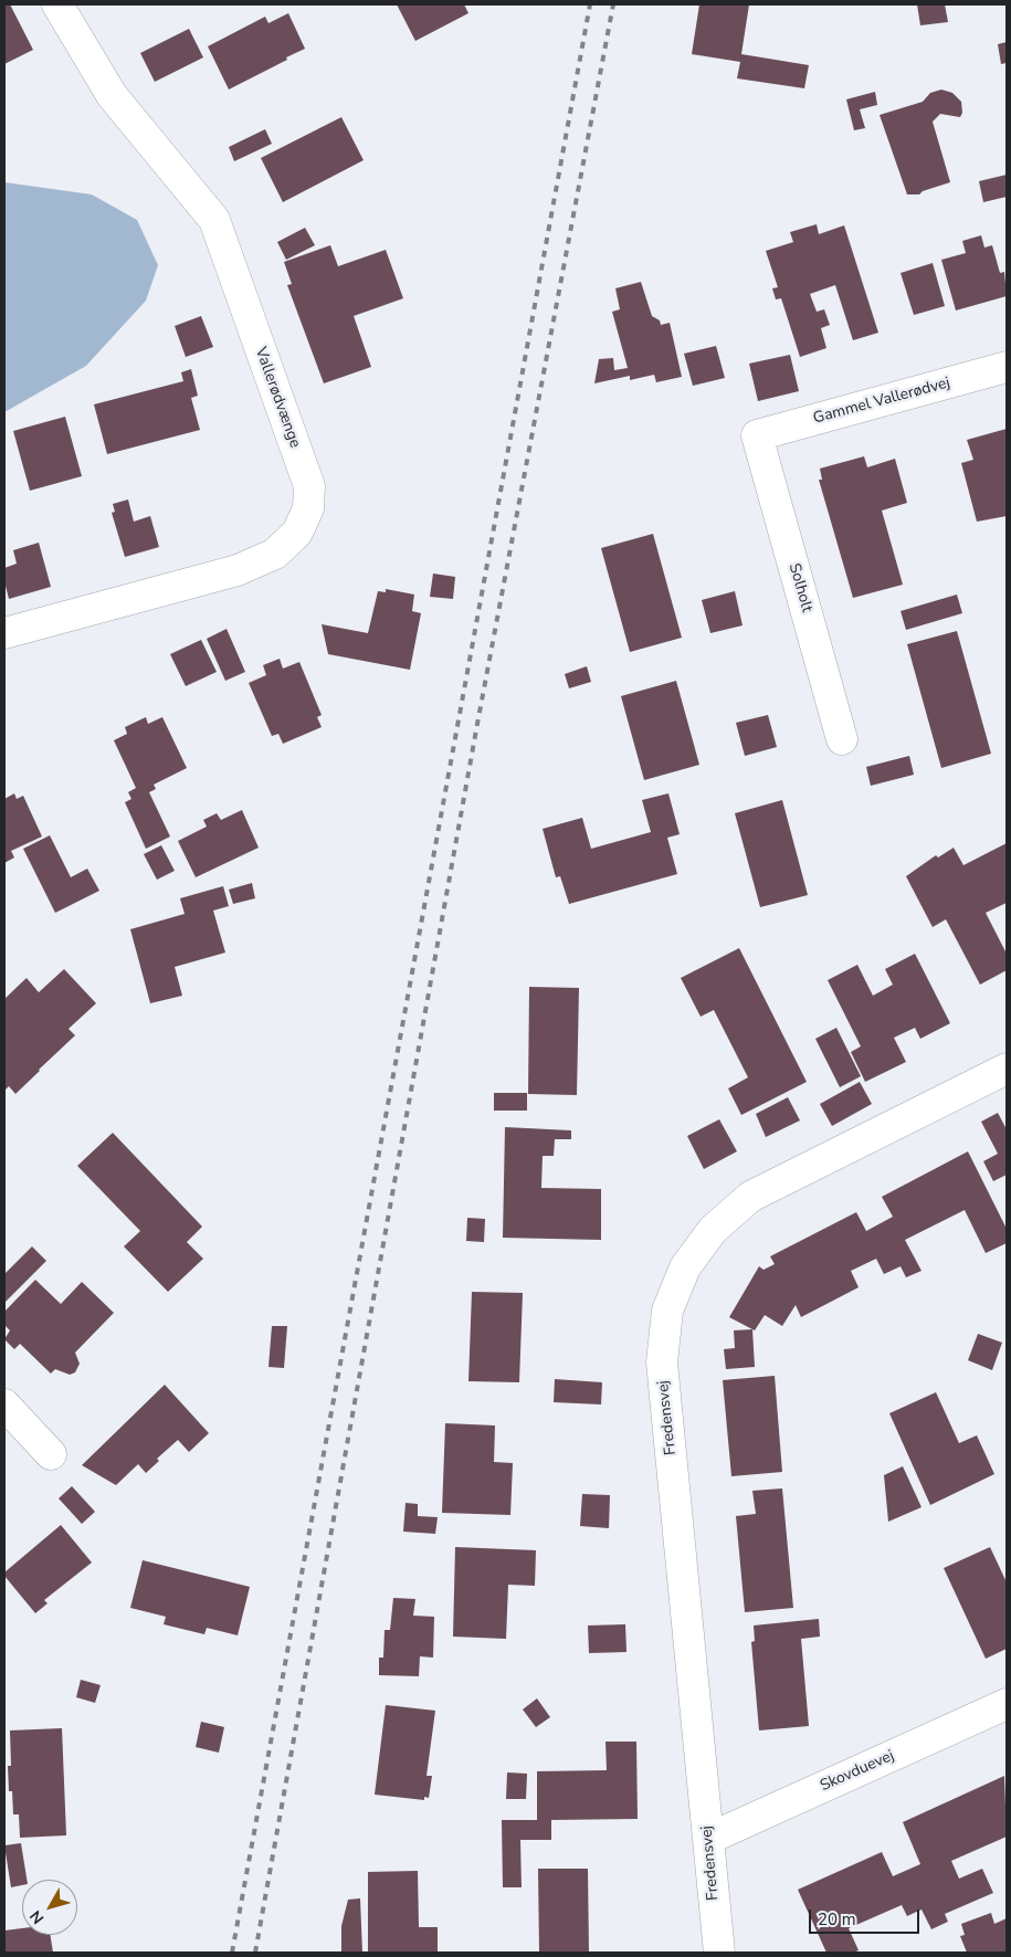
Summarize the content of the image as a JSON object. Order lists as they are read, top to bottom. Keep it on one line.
{"streets":{"street":["Vallerødvænge","Gammel Vallerødvej","Solholt","Fredensvej","Skovduevej"]},"crossings":[["Gammel Vallerødvej","Solholt"],["Fredensvej","Skovduevej"]],"scale_bar":"20 m","north":"bottom left"}
